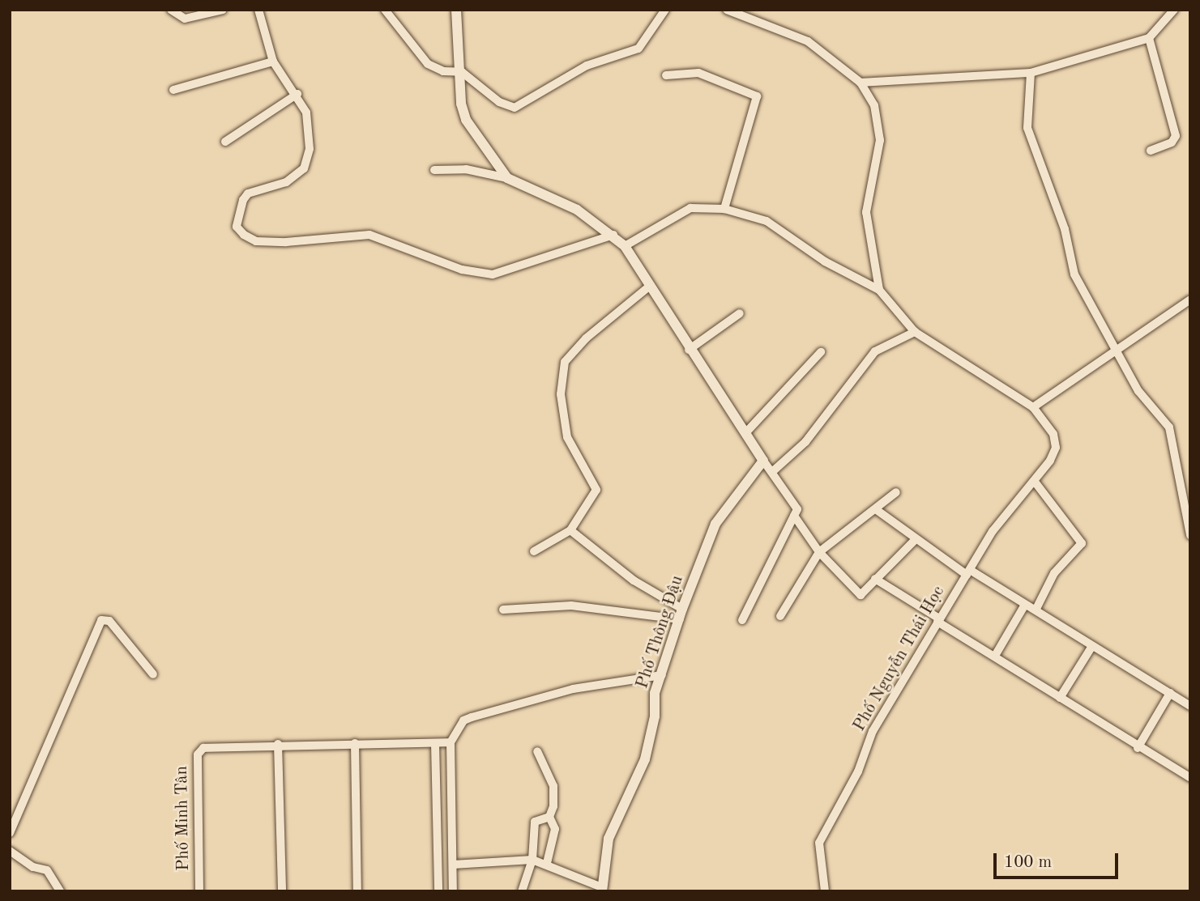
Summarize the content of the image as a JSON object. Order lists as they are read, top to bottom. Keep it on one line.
{"streets":{"street":["Phố Thông Đậu","Phố Nguyễn Thái Học","Phố Minh Tân"]},"scale_bar":"100 m"}
